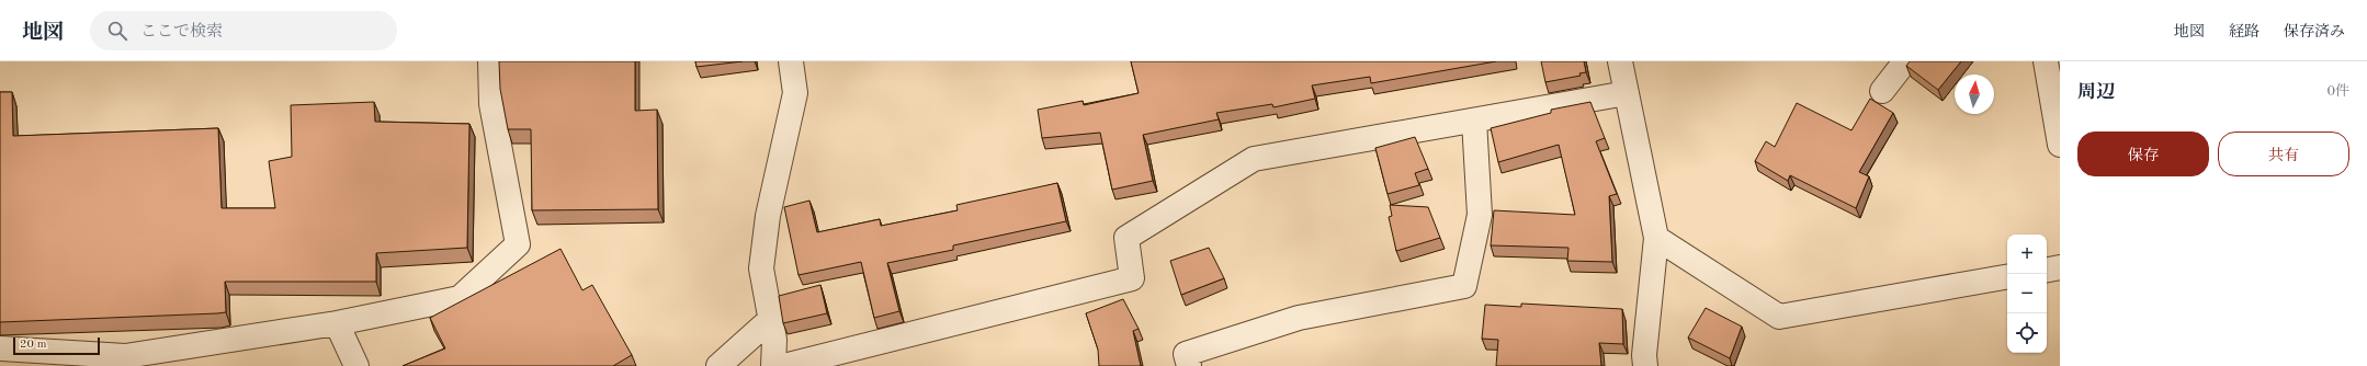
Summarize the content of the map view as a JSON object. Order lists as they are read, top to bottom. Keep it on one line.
{"scale_bar":"20 m","north":"top","page":{"header":"地図","search":"ここで検索","nav":["地図","経路","保存済み"],"heading":["周辺","0件"],"buttons":["保存","共有"],"map_buttons":["+","−"],"scale":"20 m"}}
